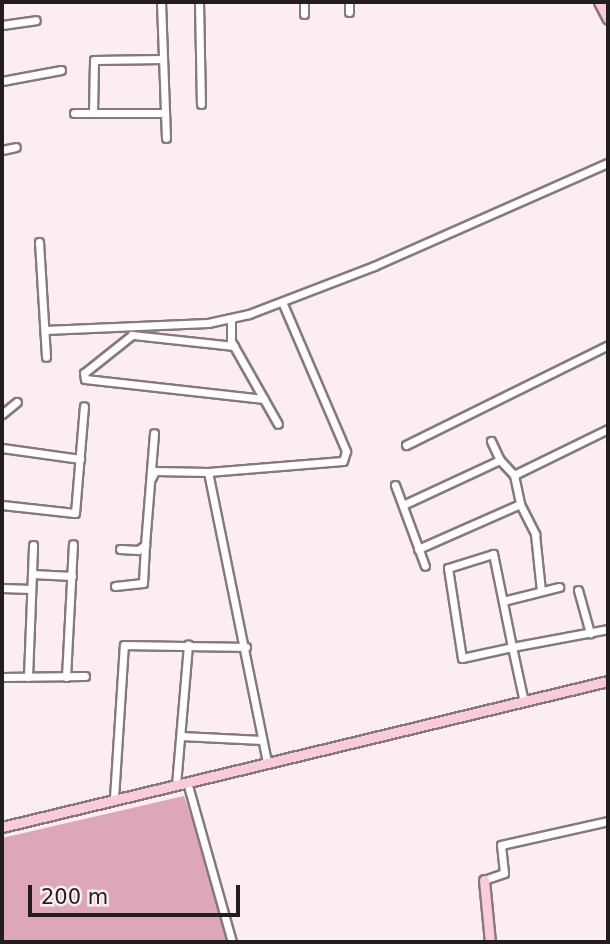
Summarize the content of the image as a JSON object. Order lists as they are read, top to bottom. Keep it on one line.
{"scale_bar":"200 m"}
